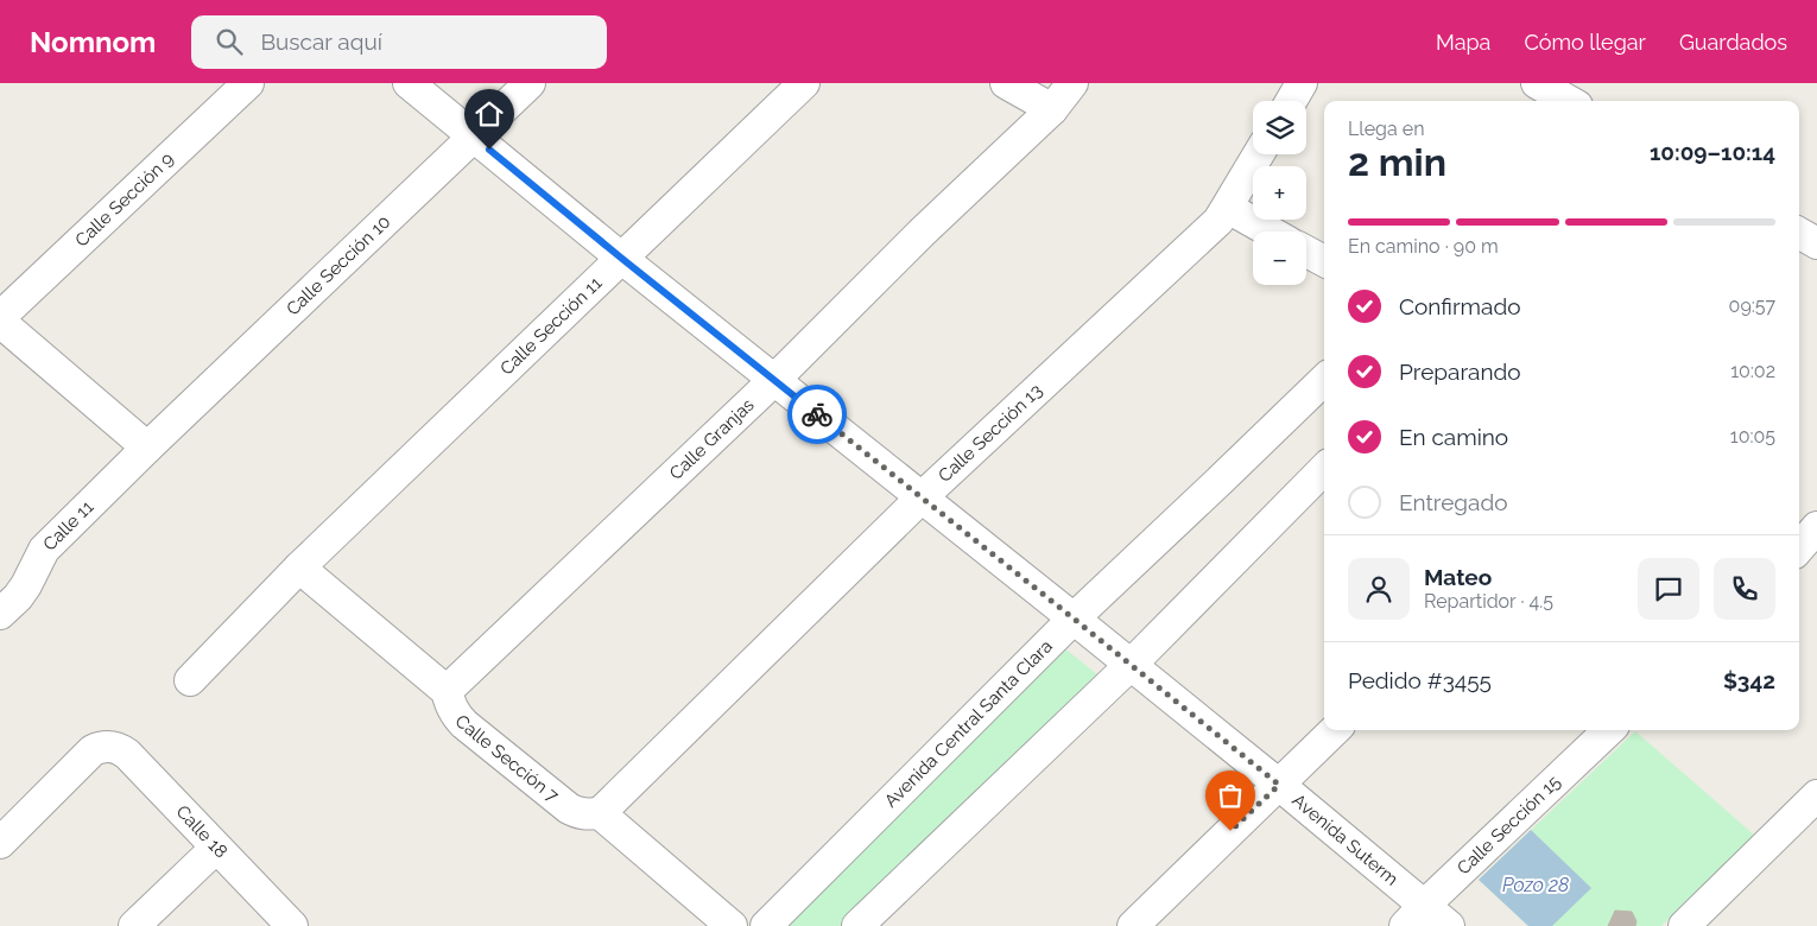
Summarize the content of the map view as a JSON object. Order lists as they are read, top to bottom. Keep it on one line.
{"streets":{"street":["Calle Sección 9","Calle Sección 10","Calle Sección 11","Calle Sección 13","Calle Granjas","Calle 11","Avenida Central Santa Clara","Calle Sección 7","Calle Sección 15","Calle 18","Avenida Suterm"]},"crossings":[["Calle Sección 10","Calle 11"],["Calle Sección 10","Avenida Suterm"],["Calle Sección 11","Calle Sección 7"],["Calle Sección 11","Avenida Suterm"],["Calle Sección 13","Calle Sección 7"],["Calle Sección 13","Avenida Suterm"],["Calle Granjas","Calle Sección 7"],["Calle Granjas","Avenida Suterm"],["Avenida Central Santa Clara","Avenida Suterm"],["Calle Sección 15","Avenida Suterm"]],"water":["Pozo 28"],"page":{"header":"Nomnom","search":"Buscar aquí","nav":["Mapa","Cómo llegar","Guardados"],"map_buttons":["+","−"],"heading":["2 min","Llega en","10:09–10:14"],"panel":["Mateo","Repartidor · 4.5","Pedido #3455","$342"],"bar":"En camino · 90 m","list":[["Confirmado","09:57"],["Preparando","10:02"],["En camino","10:05"],"Entregado"]}}
